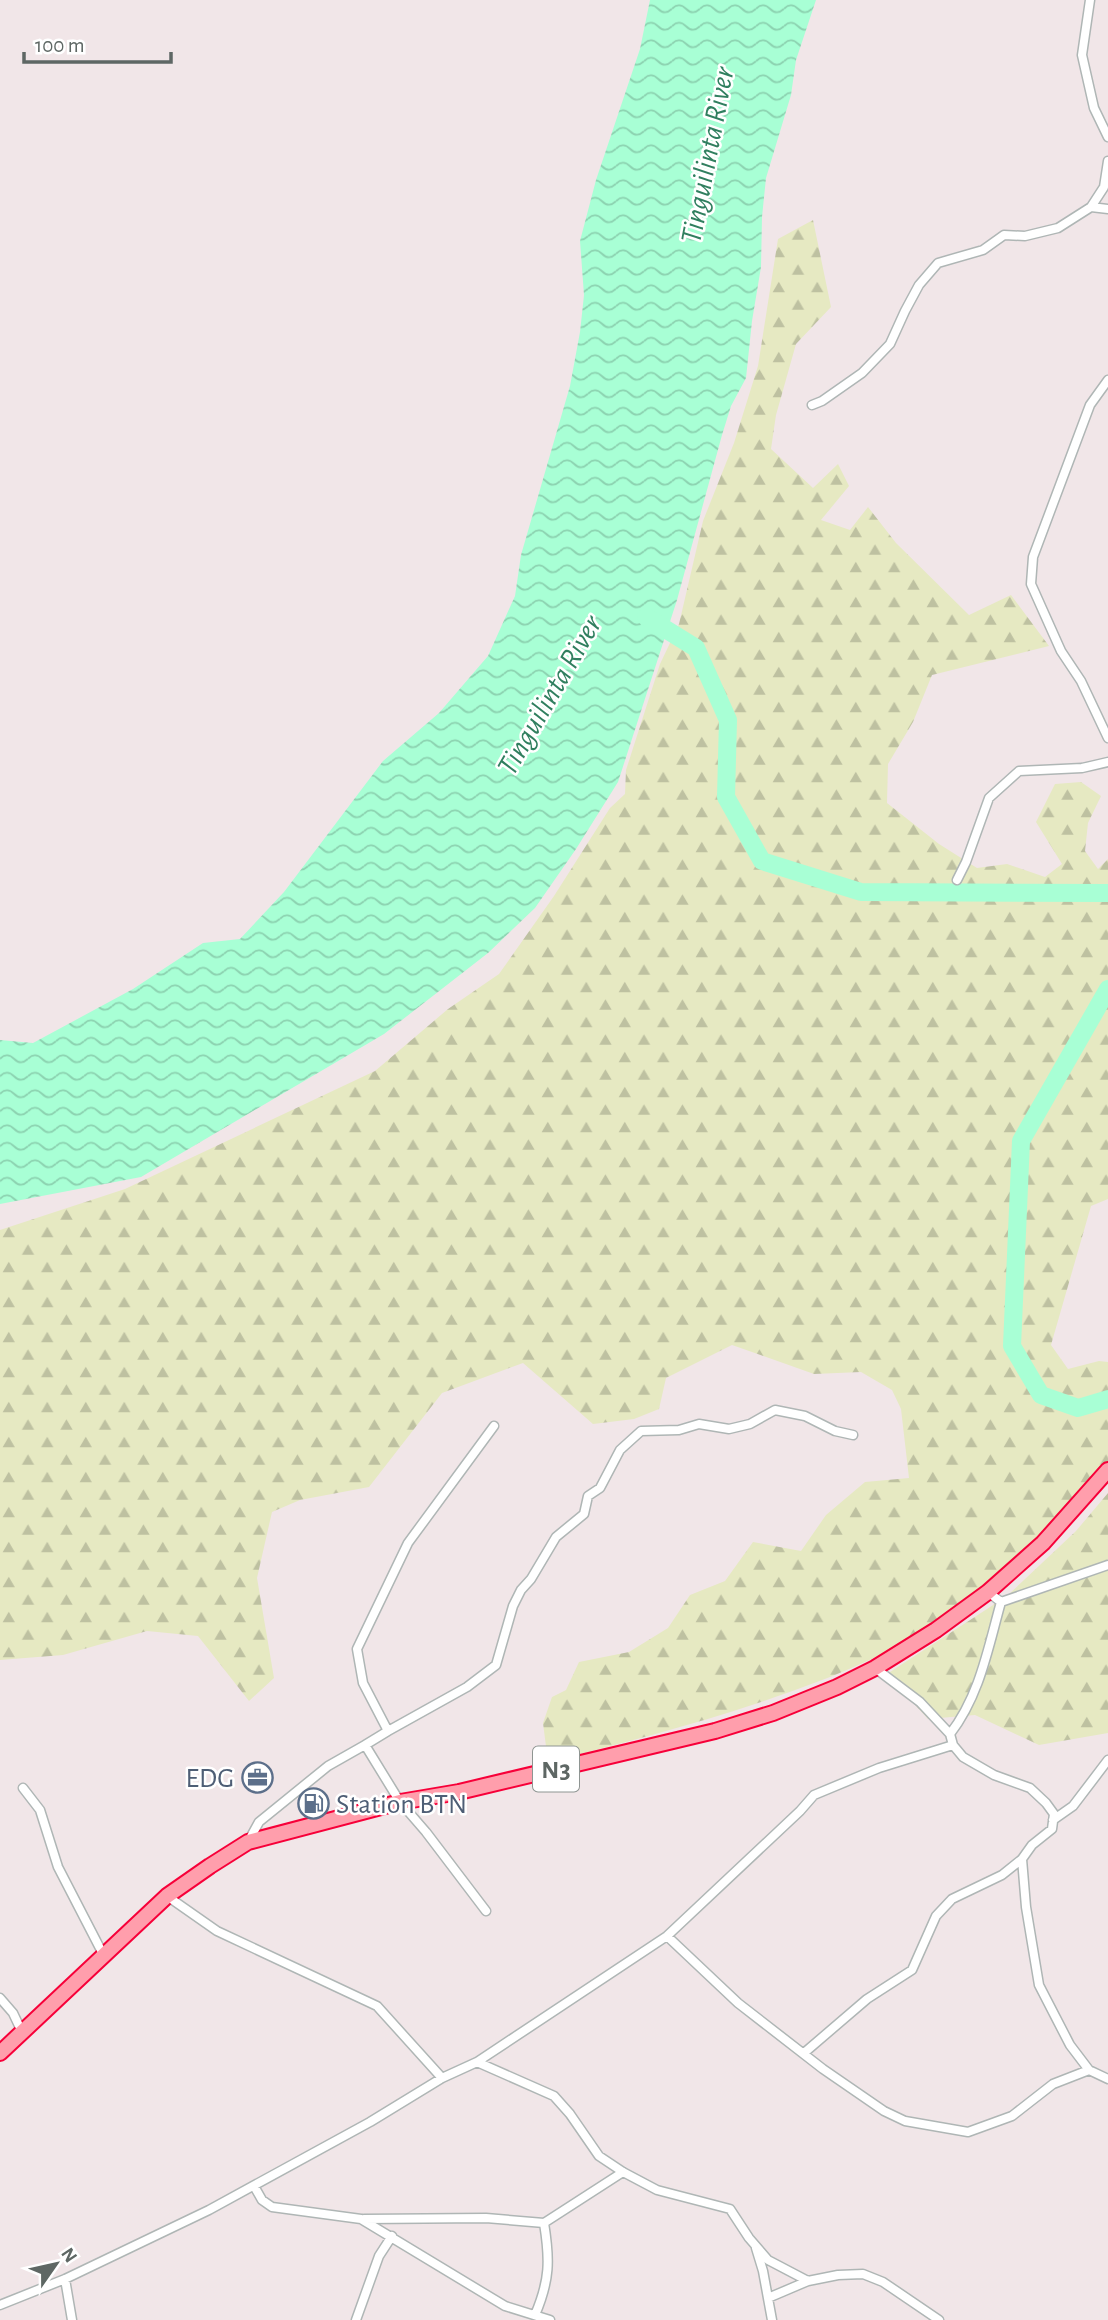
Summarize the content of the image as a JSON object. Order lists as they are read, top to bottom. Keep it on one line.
{"streets":{"highway":["N3"]},"water":["Tinguilinta River"],"places":{"office":["EDG"],"fuel station":["Station BTN"]},"scale_bar":"100 m","north":"top right"}
